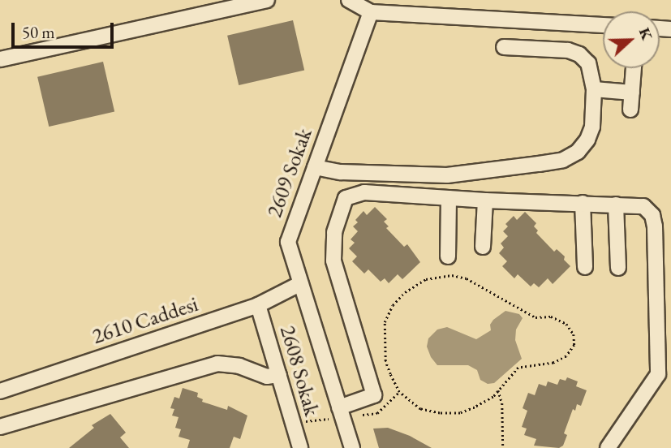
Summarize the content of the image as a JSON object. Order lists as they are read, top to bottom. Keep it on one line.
{"streets":{"street":["2609 Sokak","2610 Caddesi","2608 Sokak"]},"crossings":[["2609 Sokak","2610 Caddesi"],["2610 Caddesi","2608 Sokak"]],"scale_bar":"50 m","north":"right"}
